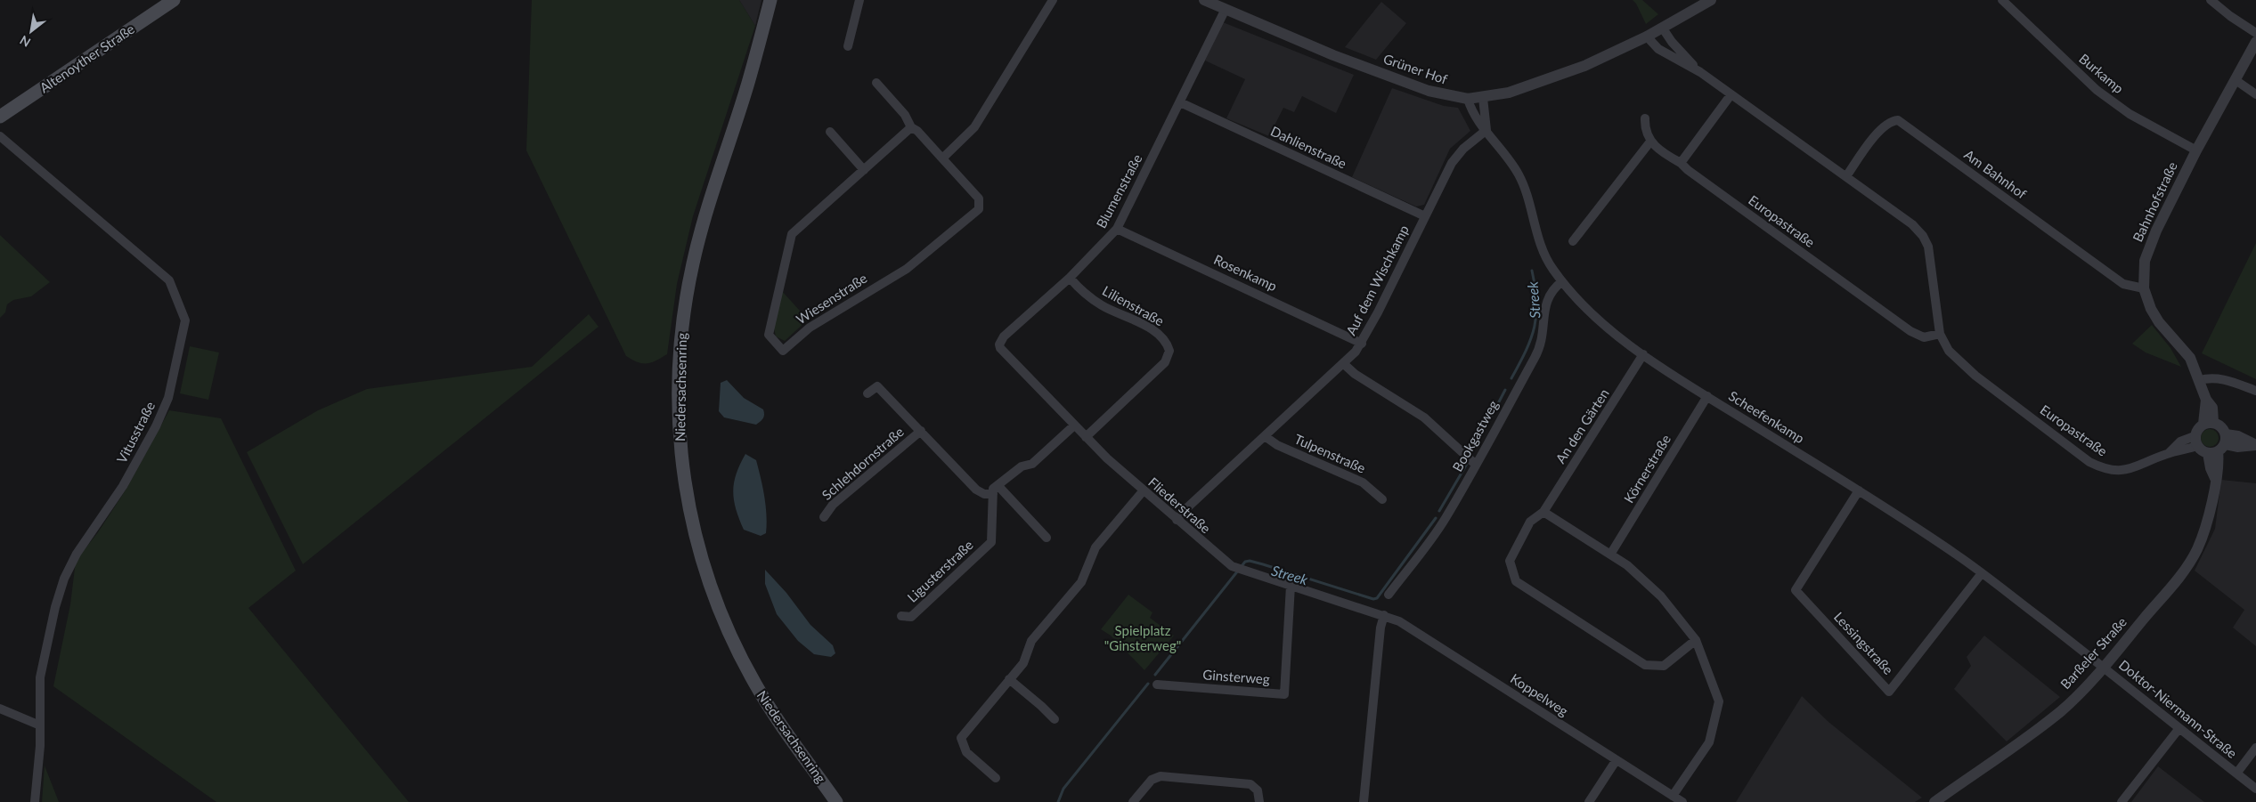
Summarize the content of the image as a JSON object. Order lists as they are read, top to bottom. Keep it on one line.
{"streets":{"main road":["Altenoyther Straße","Niedersachsenring"],"street":["Grüner Hof","Burkamp","Dahlienstraße","Am Bahnhof","Blumenstraße","Bahnhofstraße","Europastraße","Rosenkamp","Auf dem Wischkamp","Wiesenstraße","Lilienstraße","Scheefenkamp","An den Gärten","Vitusstraße","Bookgastweg","Tulpenstraße","Schlehdornstraße","Körnerstraße","Fliederstraße","Ligusterstraße","Lessingstraße","Barßeler Straße","Ginsterweg","Koppelweg","Doktor-Niermann-Straße"]},"crossings":[["Grüner Hof","Blumenstraße"],["Grüner Hof","Europastraße"],["Grüner Hof","Scheefenkamp"],["Burkamp","Bahnhofstraße"],["Dahlienstraße","Blumenstraße"],["Dahlienstraße","Auf dem Wischkamp"],["Am Bahnhof","Bahnhofstraße"],["Am Bahnhof","Europastraße"],["Blumenstraße","Rosenkamp"],["Blumenstraße","Lilienstraße"],["Blumenstraße","Fliederstraße"],["Rosenkamp","Auf dem Wischkamp"],["Auf dem Wischkamp","Scheefenkamp"],["Auf dem Wischkamp","Tulpenstraße"],["Auf dem Wischkamp","Fliederstraße"],["Lilienstraße","Fliederstraße"],["Scheefenkamp","An den Gärten"],["Scheefenkamp","Bookgastweg"],["Scheefenkamp","Körnerstraße"],["Scheefenkamp","Lessingstraße"],["Scheefenkamp","Barßeler Straße"],["Scheefenkamp","Doktor-Niermann-Straße"],["Schlehdornstraße","Ligusterstraße"],["Fliederstraße","Ligusterstraße"],["Fliederstraße","Ginsterweg"],["Fliederstraße","Koppelweg"],["Barßeler Straße","Doktor-Niermann-Straße"]],"water":["Streek"],"parks":["Spielplatz \"Ginsterweg\""],"north":"bottom left"}
